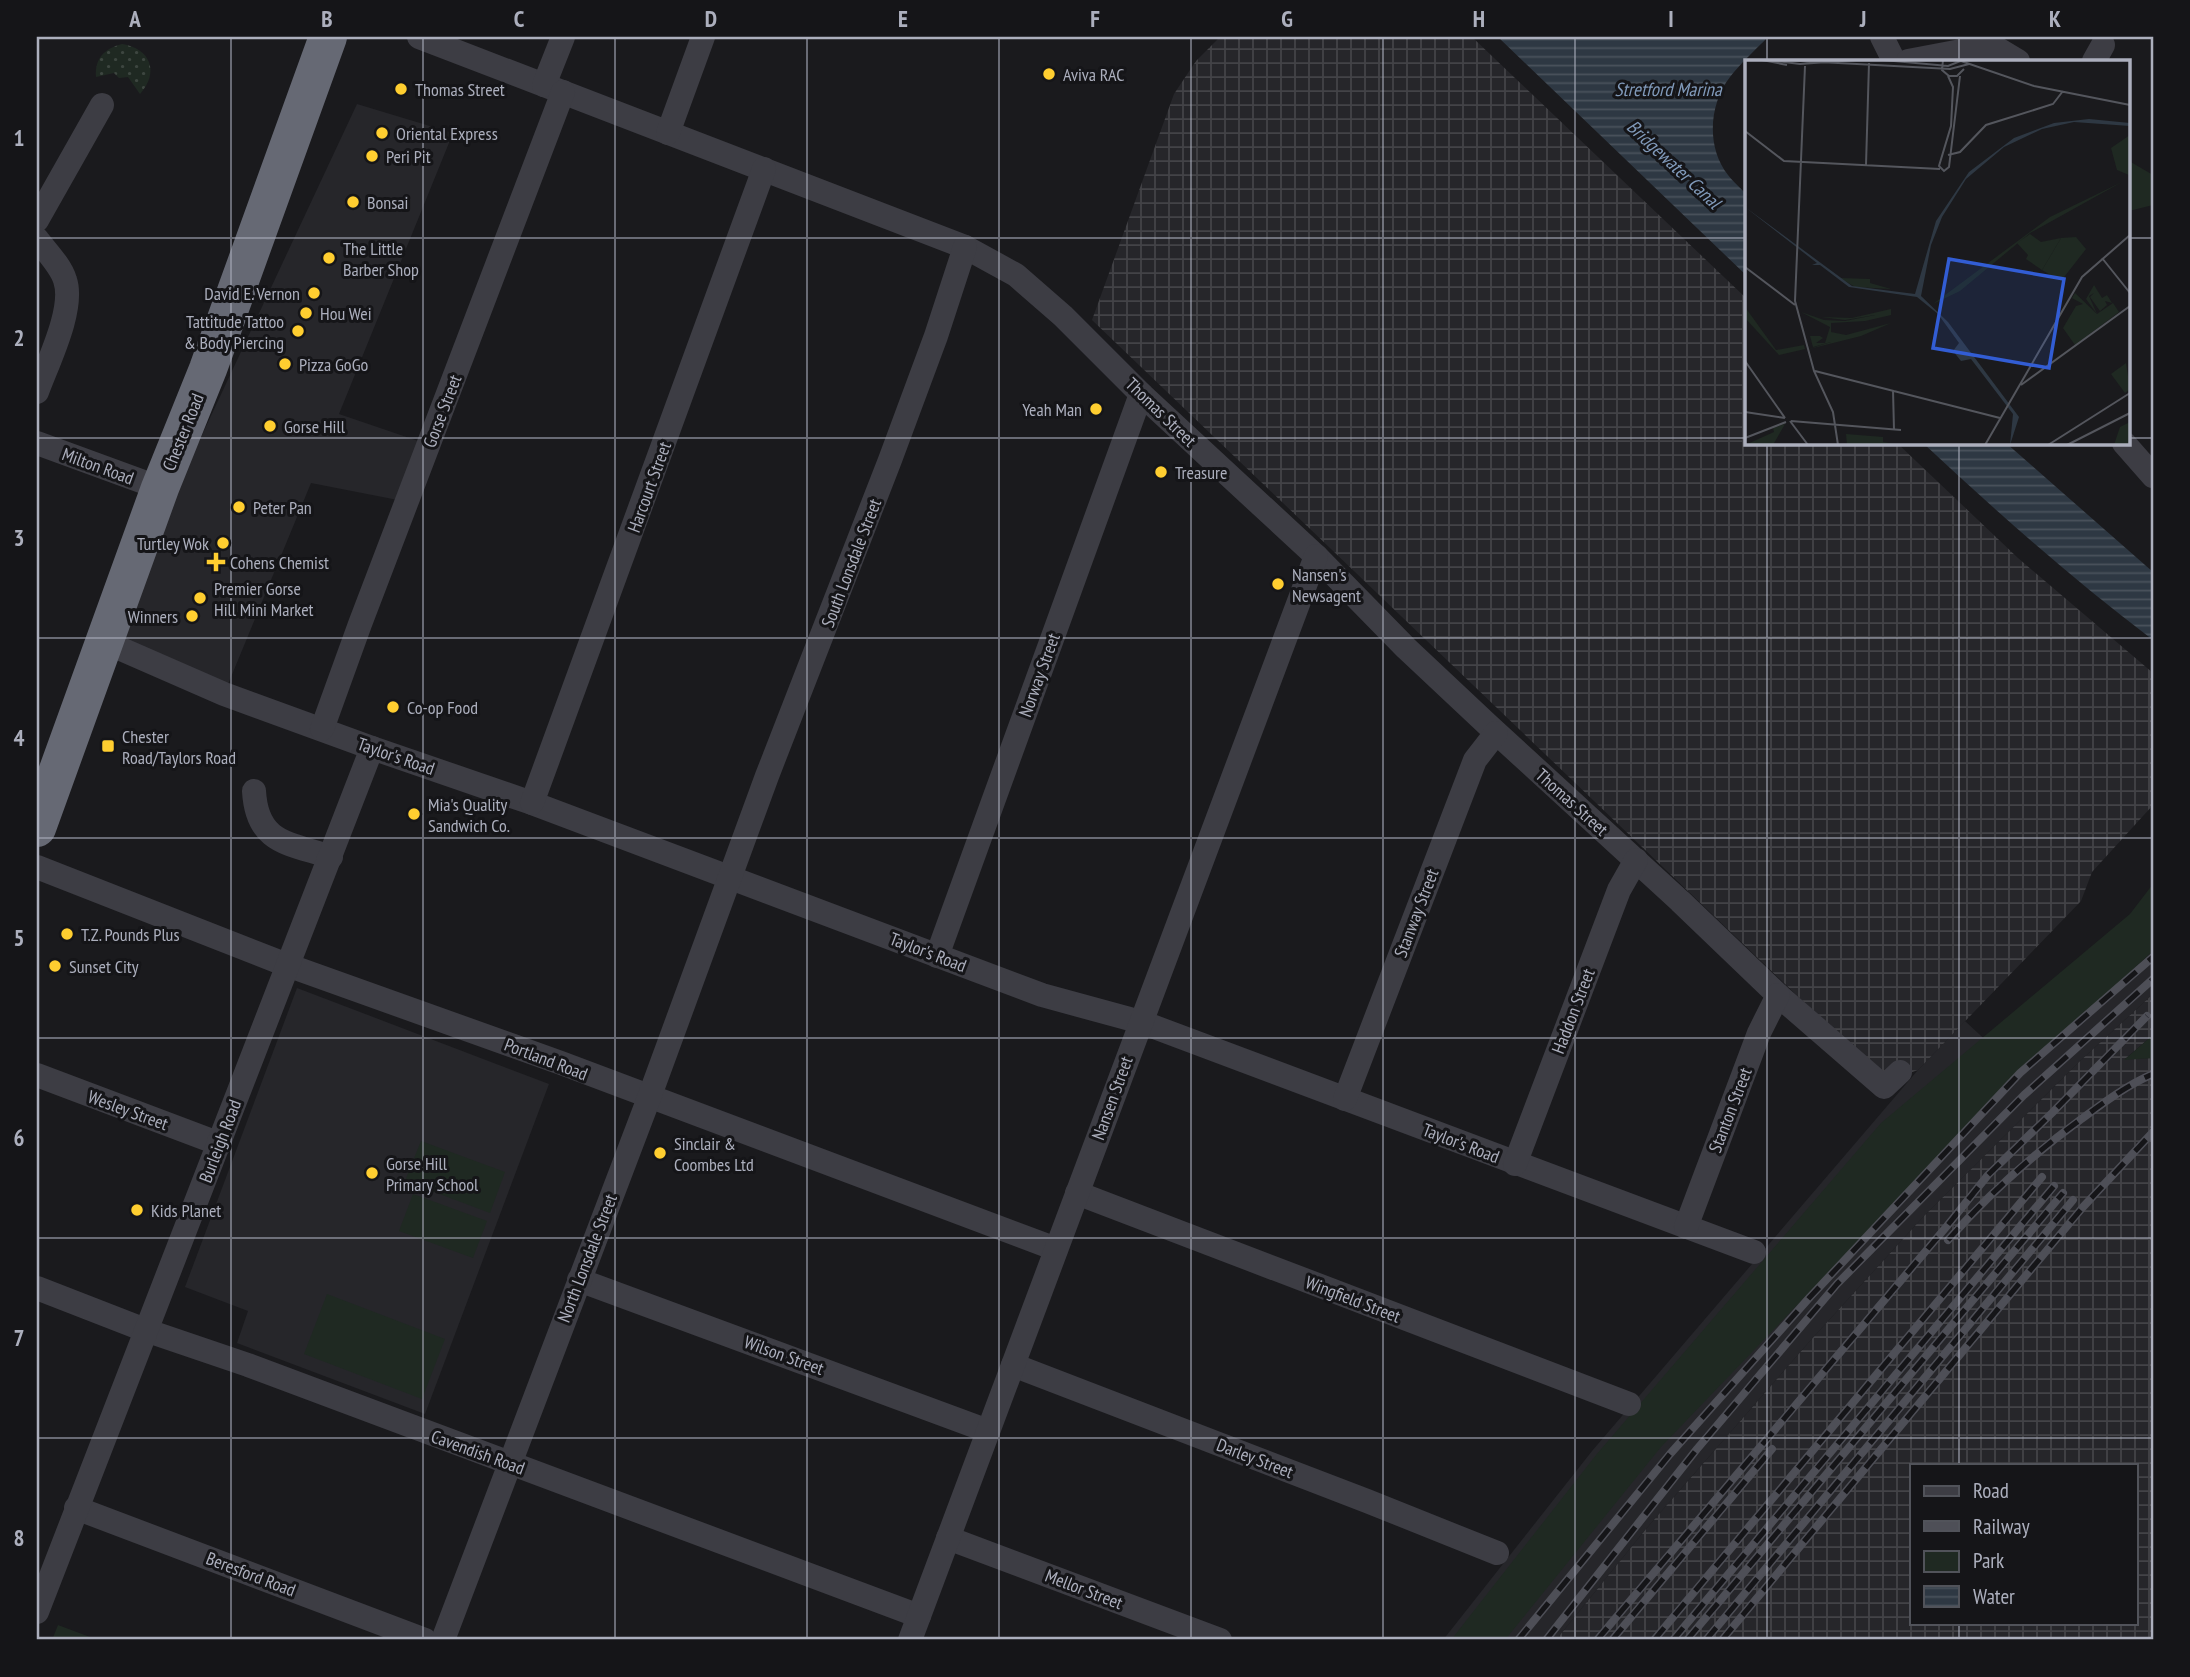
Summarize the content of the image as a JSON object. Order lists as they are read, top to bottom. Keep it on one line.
{"streets":{"highway":["Chester Road"],"street":["Gorse Street","Thomas Street","Milton Road","Harcourt Street","South Lonsdale Street","Norway Street","Taylor's Road","Stanway Street","Haddon Street","Portland Road","Nansen Street","Wesley Street","Stanton Street","Burleigh Road","North Lonsdale Street","Wingfield Street","Wilson Street","Cavendish Road","Darley Street","Beresford Road","Mellor Street"]},"crossings":[["Gorse Street","Thomas Street"],["Gorse Street","Taylor's Road"],["Thomas Street","Harcourt Street"],["Thomas Street","South Lonsdale Street"],["Thomas Street","Norway Street"],["Thomas Street","Stanway Street"],["Thomas Street","Haddon Street"],["Thomas Street","Nansen Street"],["Thomas Street","Stanton Street"],["Chester Road","Milton Road"],["Chester Road","Taylor's Road"],["Harcourt Street","Taylor's Road"],["South Lonsdale Street","Taylor's Road"],["South Lonsdale Street","North Lonsdale Street"],["Norway Street","Taylor's Road"],["Taylor's Road","Stanway Street"],["Taylor's Road","Haddon Street"],["Taylor's Road","Nansen Street"],["Taylor's Road","Stanton Street"],["Taylor's Road","Burleigh Road"],["Taylor's Road","North Lonsdale Street"],["Portland Road","Nansen Street"],["Portland Road","Burleigh Road"],["Portland Road","North Lonsdale Street"],["Nansen Street","Wingfield Street"],["Nansen Street","Wilson Street"],["Nansen Street","Cavendish Road"],["Nansen Street","Darley Street"],["Nansen Street","Mellor Street"],["Wesley Street","Burleigh Road"],["Burleigh Road","Cavendish Road"],["Burleigh Road","Beresford Road"],["North Lonsdale Street","Wilson Street"],["North Lonsdale Street","Cavendish Road"]],"water":["Stretford Marina","Bridgewater Canal"],"places":{"other":["Aviva RAC","Thomas Street","Oriental Express","Peri Pit","Bonsai","The Little Barber Shop","David E. Vernon","Hou Wei","Tattitude Tattoo & Body Piercing","Pizza GoGo","Yeah Man","Gorse Hill","Treasure","Peter Pan","Turtley Wok","Nansen's Newsagent","Premier Gorse Hill Mini Market","Winners","Co-op Food","Mia's Quality Sandwich Co.","T.Z. Pounds Plus","Sunset City","Sinclair & Coombes Ltd","Gorse Hill Primary School","Kids Planet"],"health":["Cohens Chemist"],"transit":["Chester Road/Taylors Road"]},"legend":["Road","Railway","Park","Water"],"grid":{"columns":["A","B","C","D","E","F","G","H","I","J","K"],"rows":["1","2","3","4","5","6","7","8"]}}
